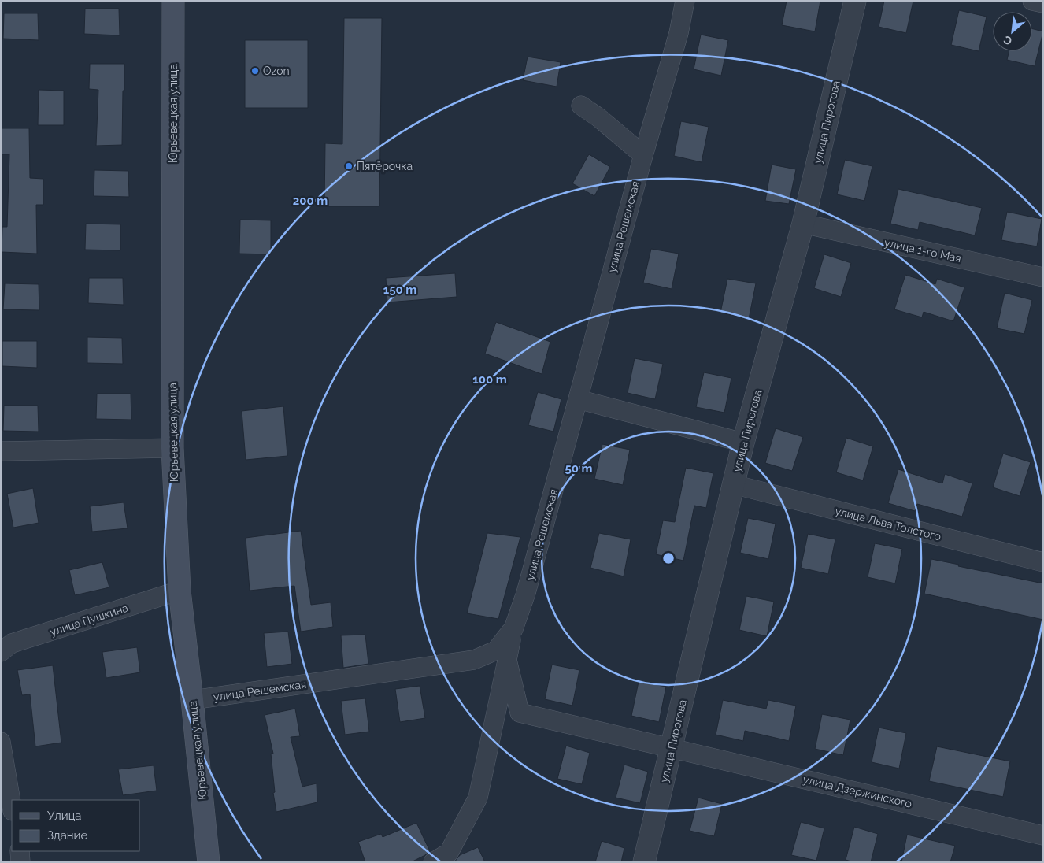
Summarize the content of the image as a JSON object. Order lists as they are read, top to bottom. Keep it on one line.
{"streets":{"main road":["Юрьевецкая улица"],"street":["улица Пирогова","улица Решемская","улица 1-го Мая","улица Льва Толстого","улица Пушкина","улица Дзержинского"]},"crossings":[["Юрьевецкая улица","улица Решемская"],["Юрьевецкая улица","улица Пушкина"],["улица Пирогова","улица 1-го Мая"],["улица Пирогова","улица Льва Толстого"],["улица Пирогова","улица Дзержинского"]],"places":["Ozon","Пятёрочка"],"legend":["Улица","Здание"],"north":"bottom left","rings":["200 m","150 m","100 m","50 m"]}
